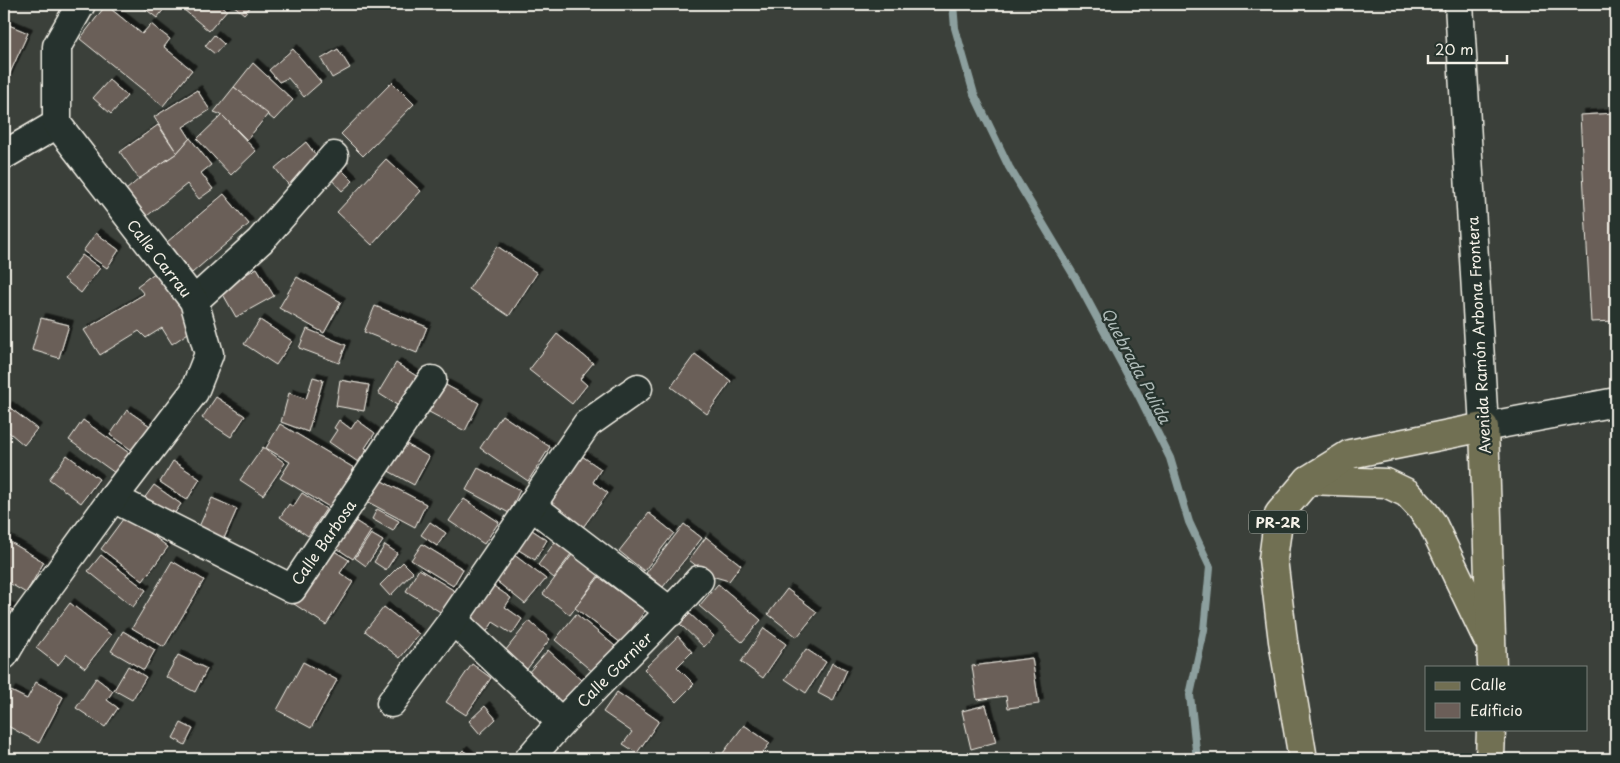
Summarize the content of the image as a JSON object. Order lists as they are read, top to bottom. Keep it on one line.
{"streets":{"main road":["Avenida Ramón Arbona Frontera","PR-2R"],"street":["Calle Carrau","Calle Barbosa","Calle Garnier"]},"crossings":[["Calle Carrau","Calle Barbosa"],["Avenida Ramón Arbona Frontera","PR-2R"]],"water":["Quebrada Pulida"],"legend":["Calle","Edificio"],"scale_bar":"20 m"}
